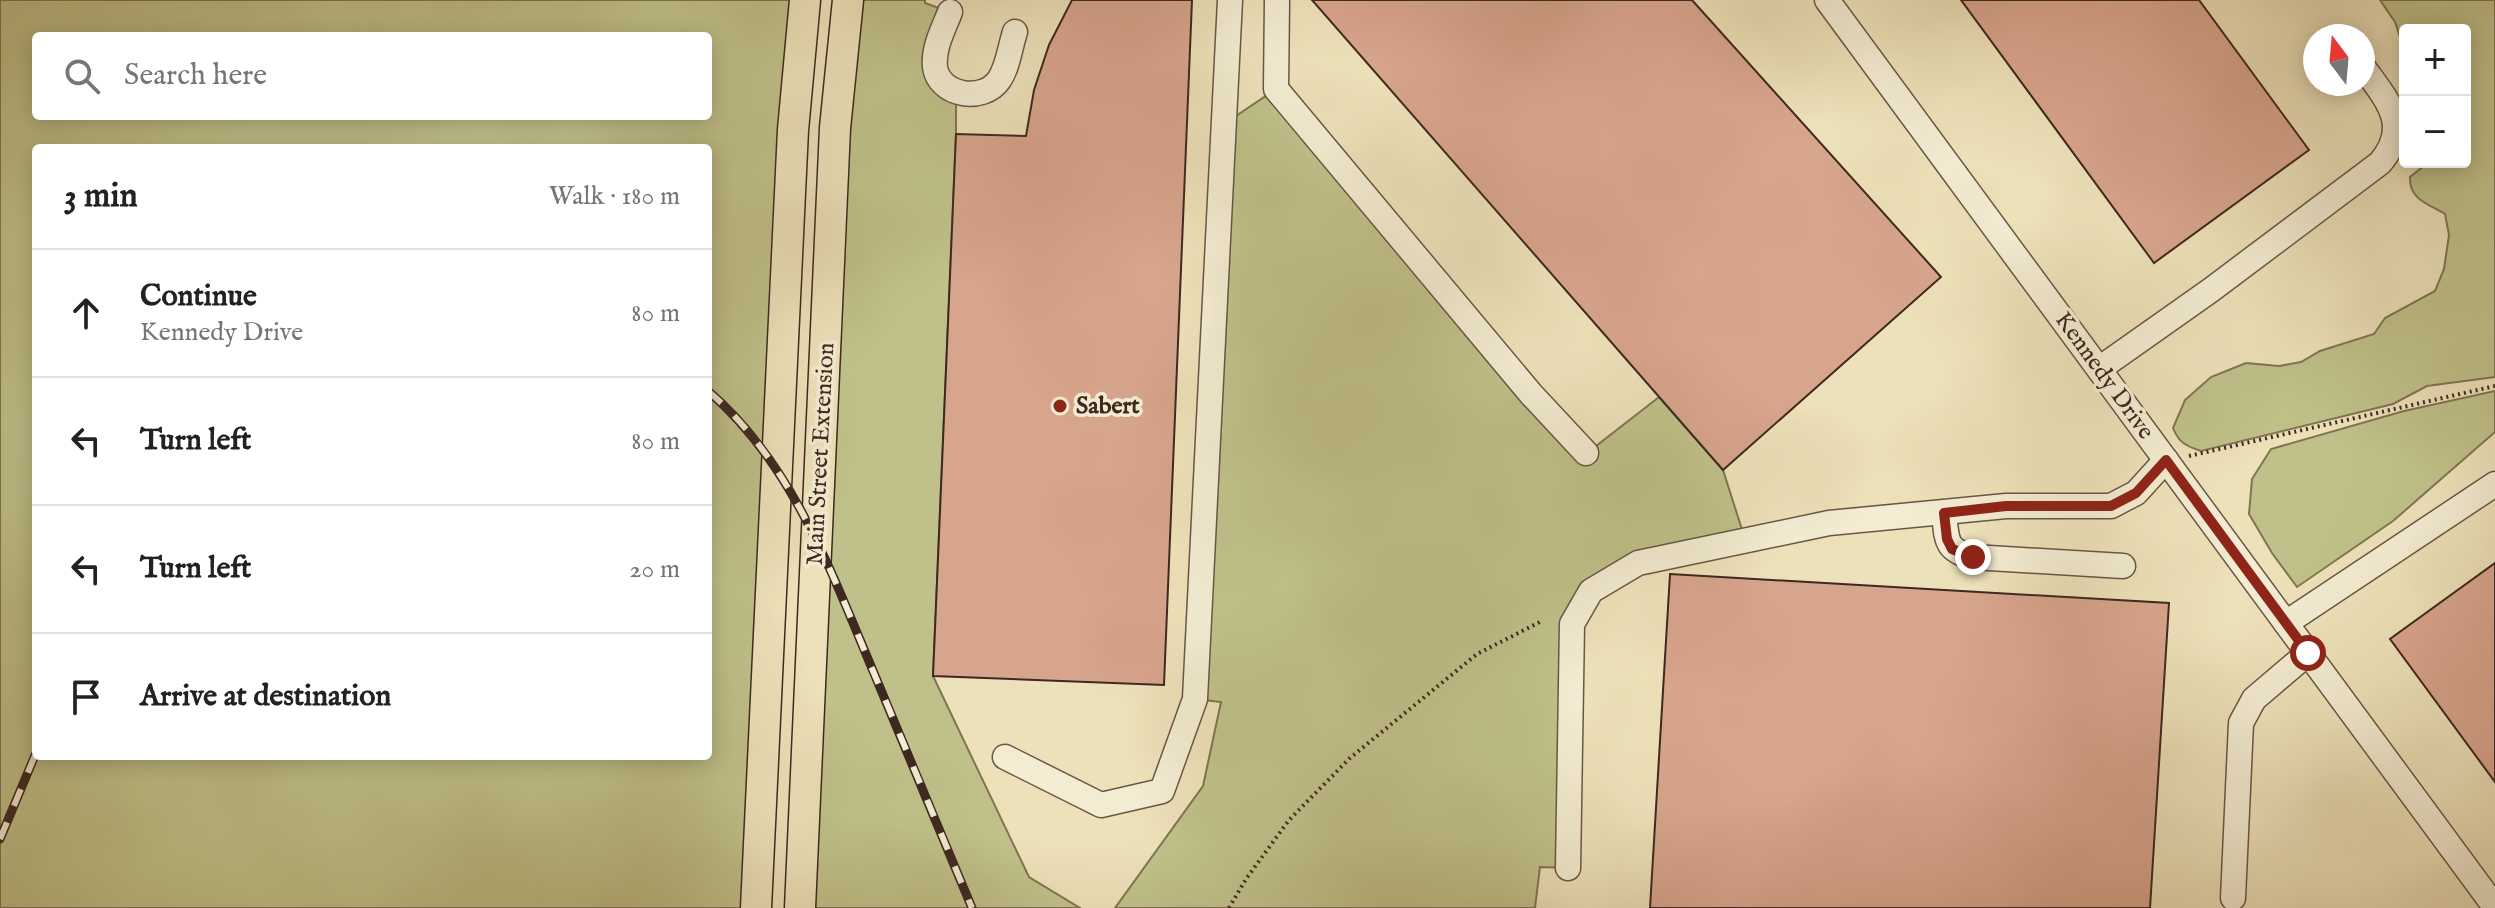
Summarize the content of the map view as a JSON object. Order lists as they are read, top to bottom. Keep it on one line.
{"streets":{"main road":["Main Street Extension"],"street":["Kennedy Drive"]},"places":["Sabert"],"north":"top","page":{"map_buttons":["+","−"],"search":"Search here","heading":["3 min","Walk · 180 m"],"list":[["Continue","Kennedy Drive","80 m"],["Turn left","80 m"],["Turn left","20 m"],"Arrive at destination"]}}
